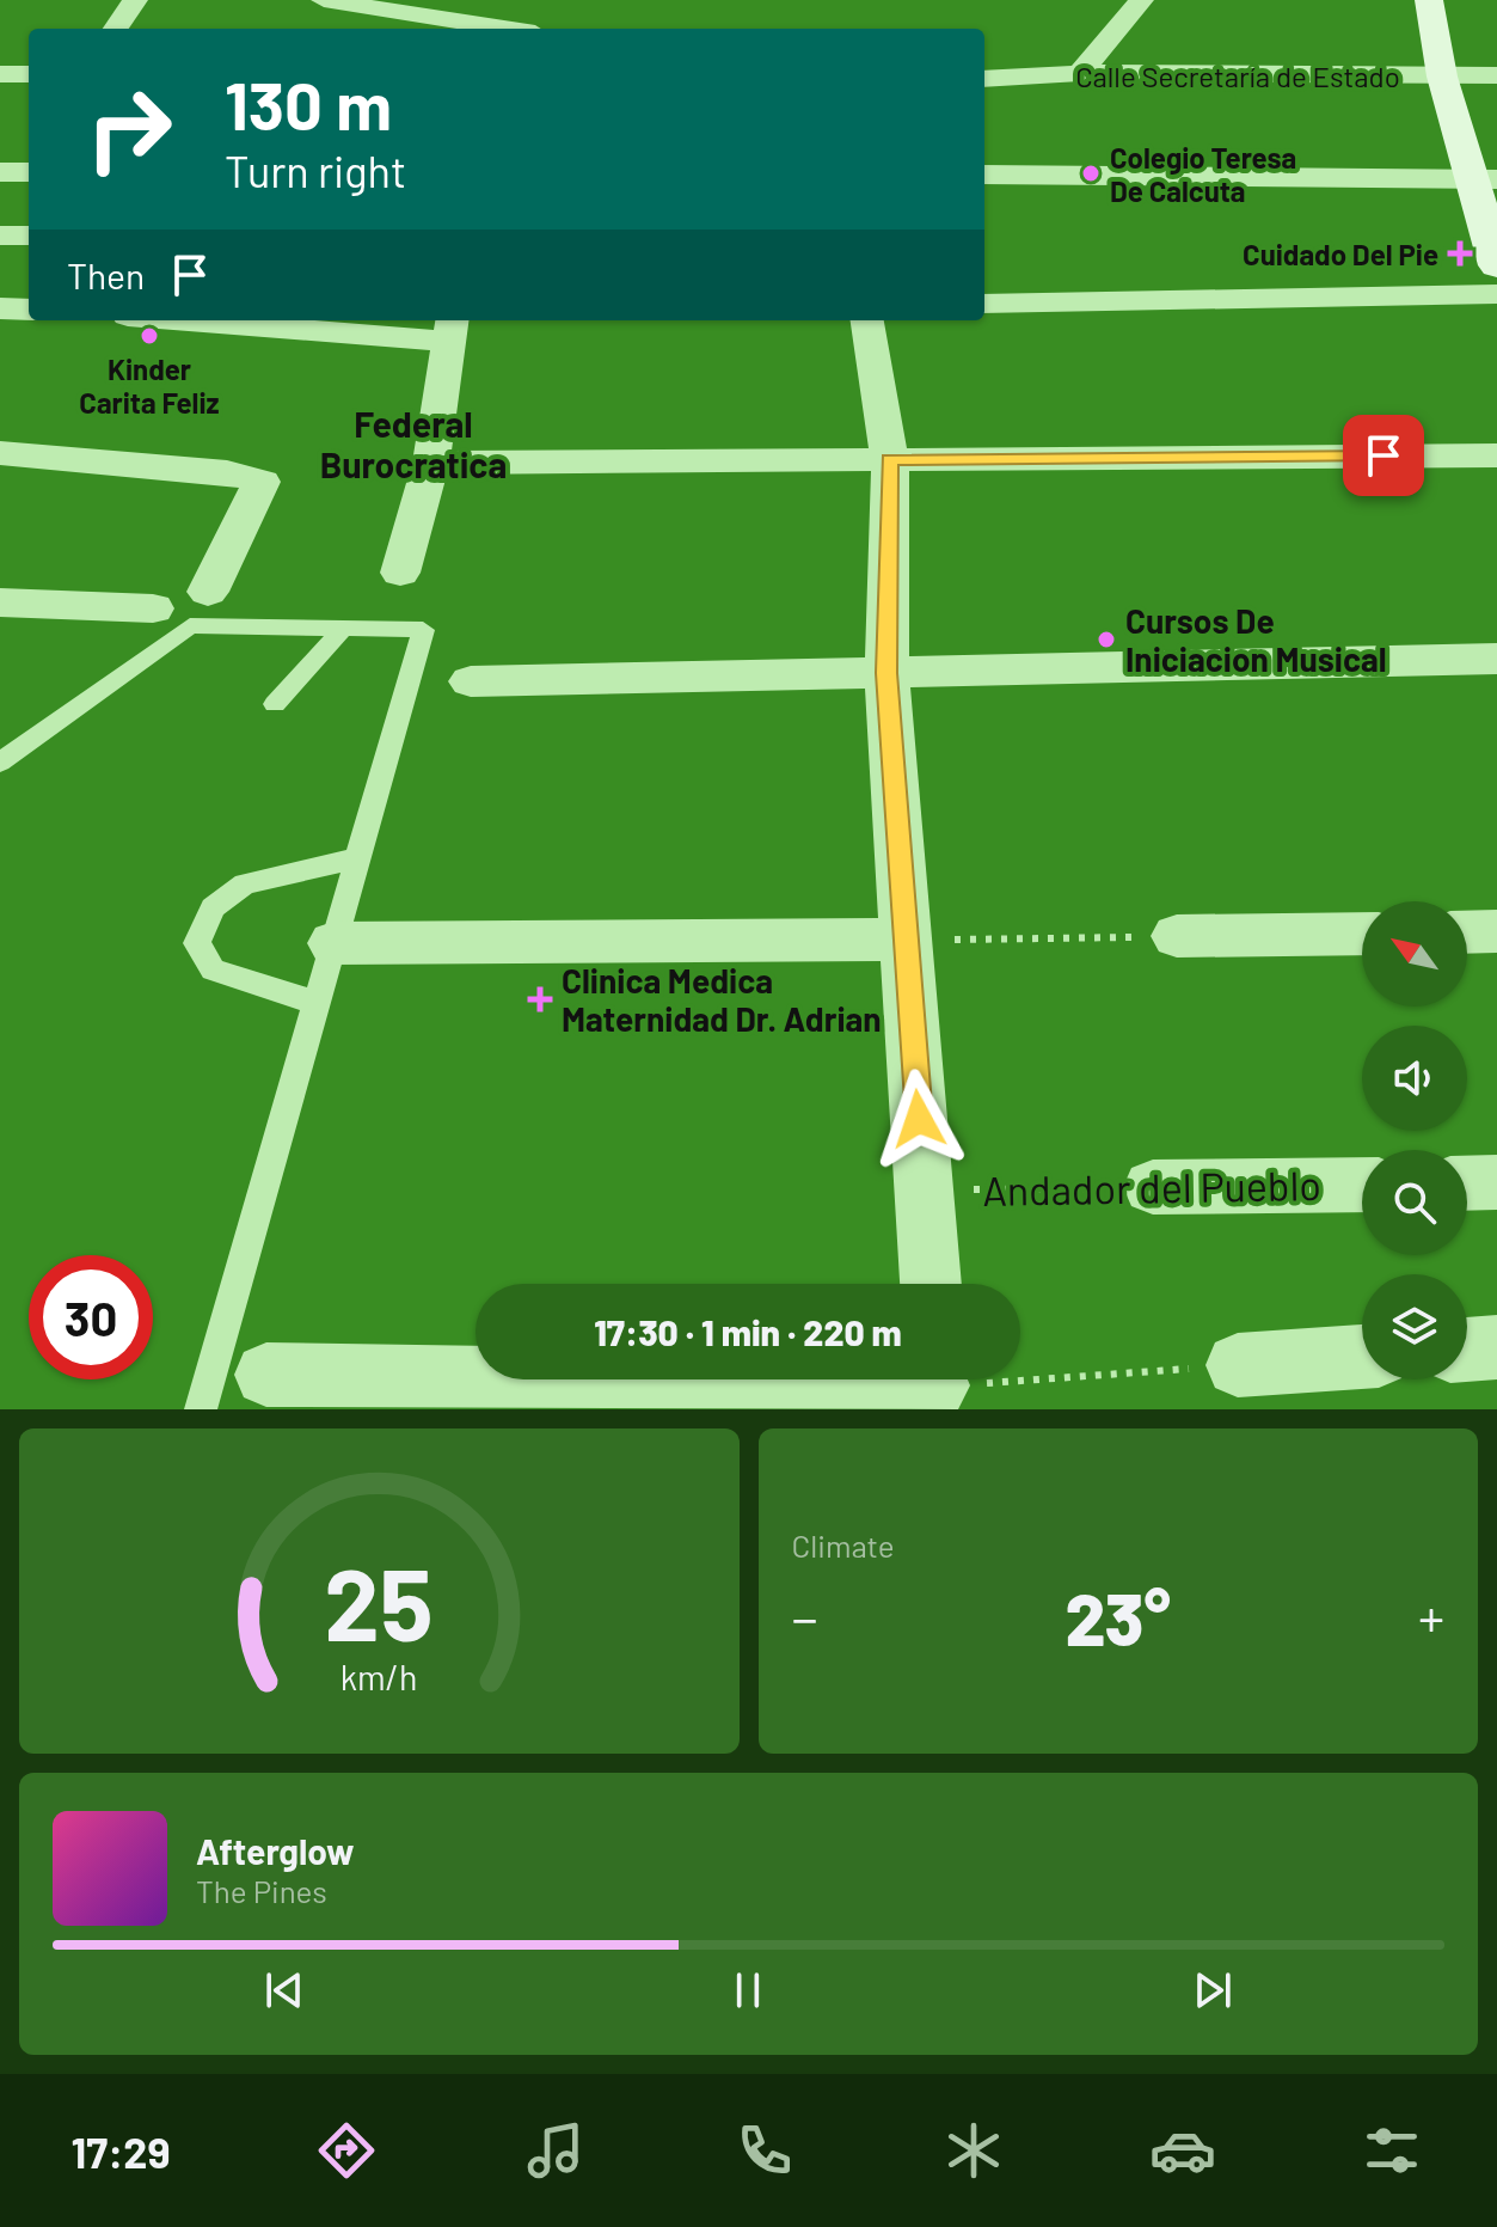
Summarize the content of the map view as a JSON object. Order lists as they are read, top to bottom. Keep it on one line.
{"streets":{"street":["Calle Secretaría de Estado","Andador del Pueblo"]},"districts":["Federal Burocratica"],"places":{"other":["Colegio Teresa De Calcuta","Kinder Carita Feliz","Cursos De Iniciacion Musical"],"health":["Cuidado Del Pie","Clinica Medica Maternidad Dr. Adrian"]},"north":"top left","page":{"turn":["130 m","Turn right"],"then":"Then","limit":"30","trip":"17:30 · 1 min · 220 m","tile":"Climate","heat":["−","23°","+"],"song":["Afterglow","The Pines"],"tabs":"17:29","gauge":["25","km/h"]}}
